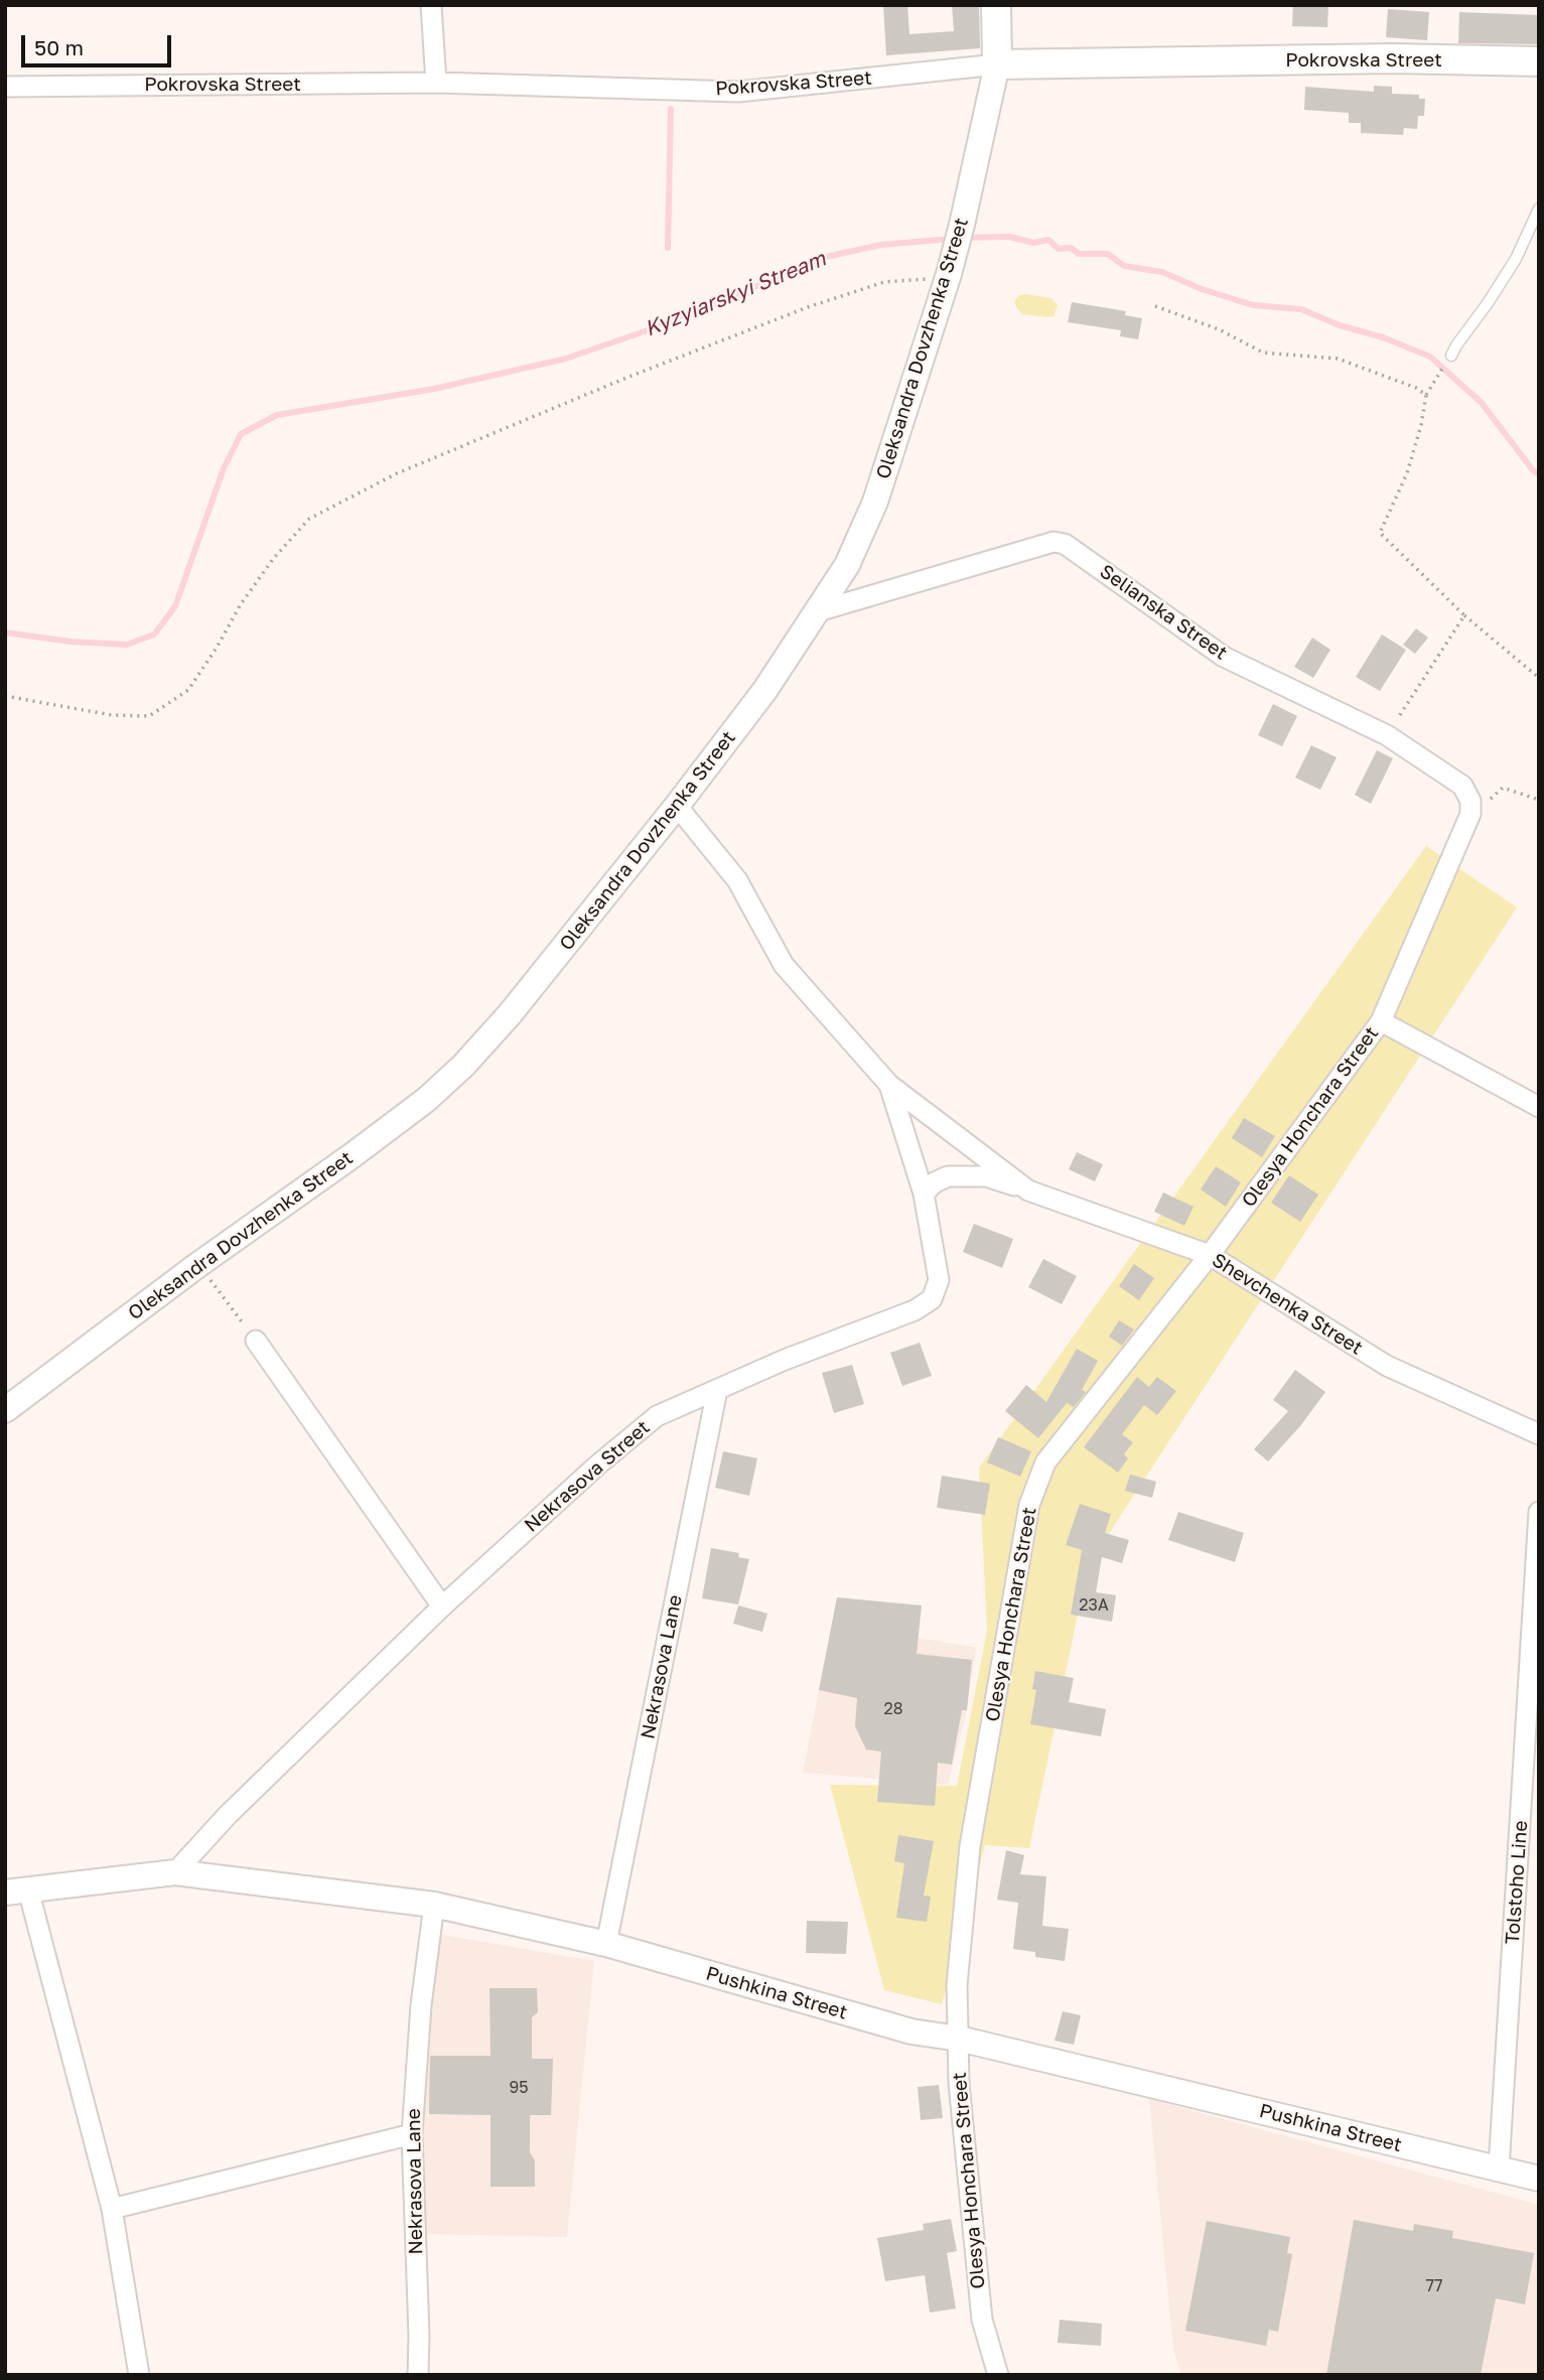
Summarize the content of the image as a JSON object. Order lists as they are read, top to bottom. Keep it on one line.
{"streets":{"main road":["Pokrovska Street"],"street":["Oleksandra Dovzhenka Street","Selianska Street","Olesya Honchara Street","Shevchenka Street","Nekrasova Street","Nekrasova Lane","Tolstoho Line","Pushkina Street"]},"crossings":[["Pokrovska Street","Oleksandra Dovzhenka Street"],["Oleksandra Dovzhenka Street","Selianska Street"],["Oleksandra Dovzhenka Street","Shevchenka Street"],["Selianska Street","Olesya Honchara Street"],["Olesya Honchara Street","Shevchenka Street"],["Olesya Honchara Street","Pushkina Street"],["Shevchenka Street","Nekrasova Street"],["Nekrasova Street","Nekrasova Lane"],["Nekrasova Street","Pushkina Street"],["Nekrasova Lane","Pushkina Street"],["Tolstoho Line","Pushkina Street"]],"water":["Kyzyiarskyi Stream"],"house_numbers":["23А","28","95","77"],"scale_bar":"50 m"}
